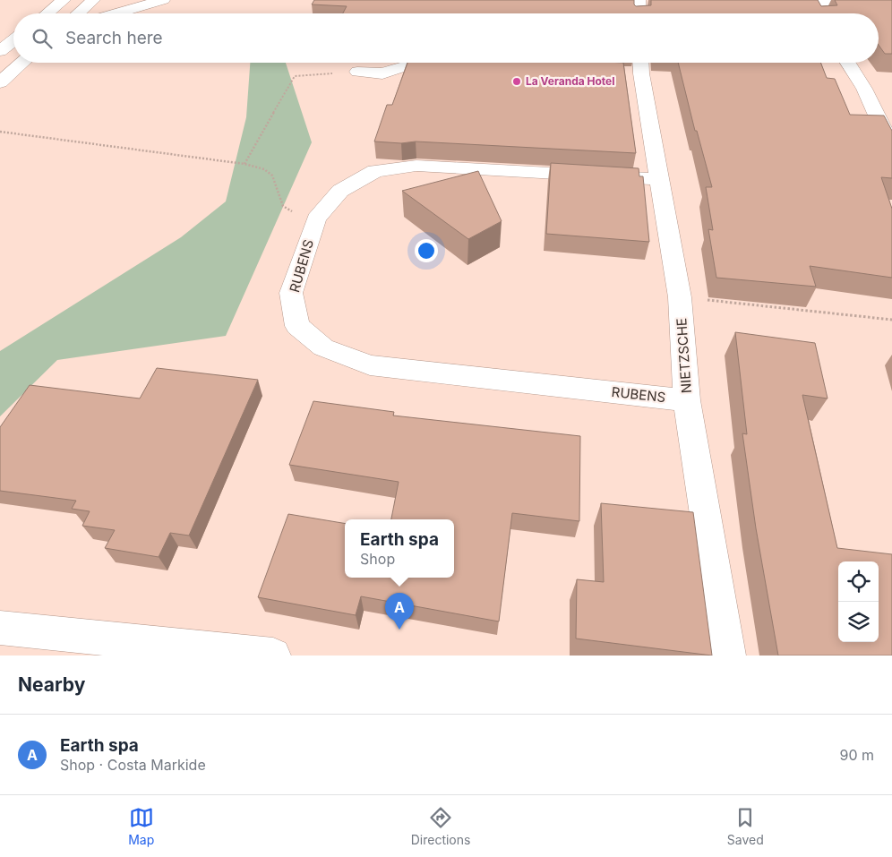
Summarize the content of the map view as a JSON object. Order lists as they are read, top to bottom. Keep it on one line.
{"streets":{"street":["RUBENS","NIETZSCHE"]},"crossings":[["RUBENS","NIETZSCHE"]],"places":["La Veranda Hotel"],"page":{"search":"Search here","popup":["Earth spa","Shop"],"pins":"A","heading":"Nearby","list":[{"mark":"A","name":"Earth spa","note":"Shop · Costa Markide","value":"90 m"}],"nav":["Map","Directions","Saved"]}}
